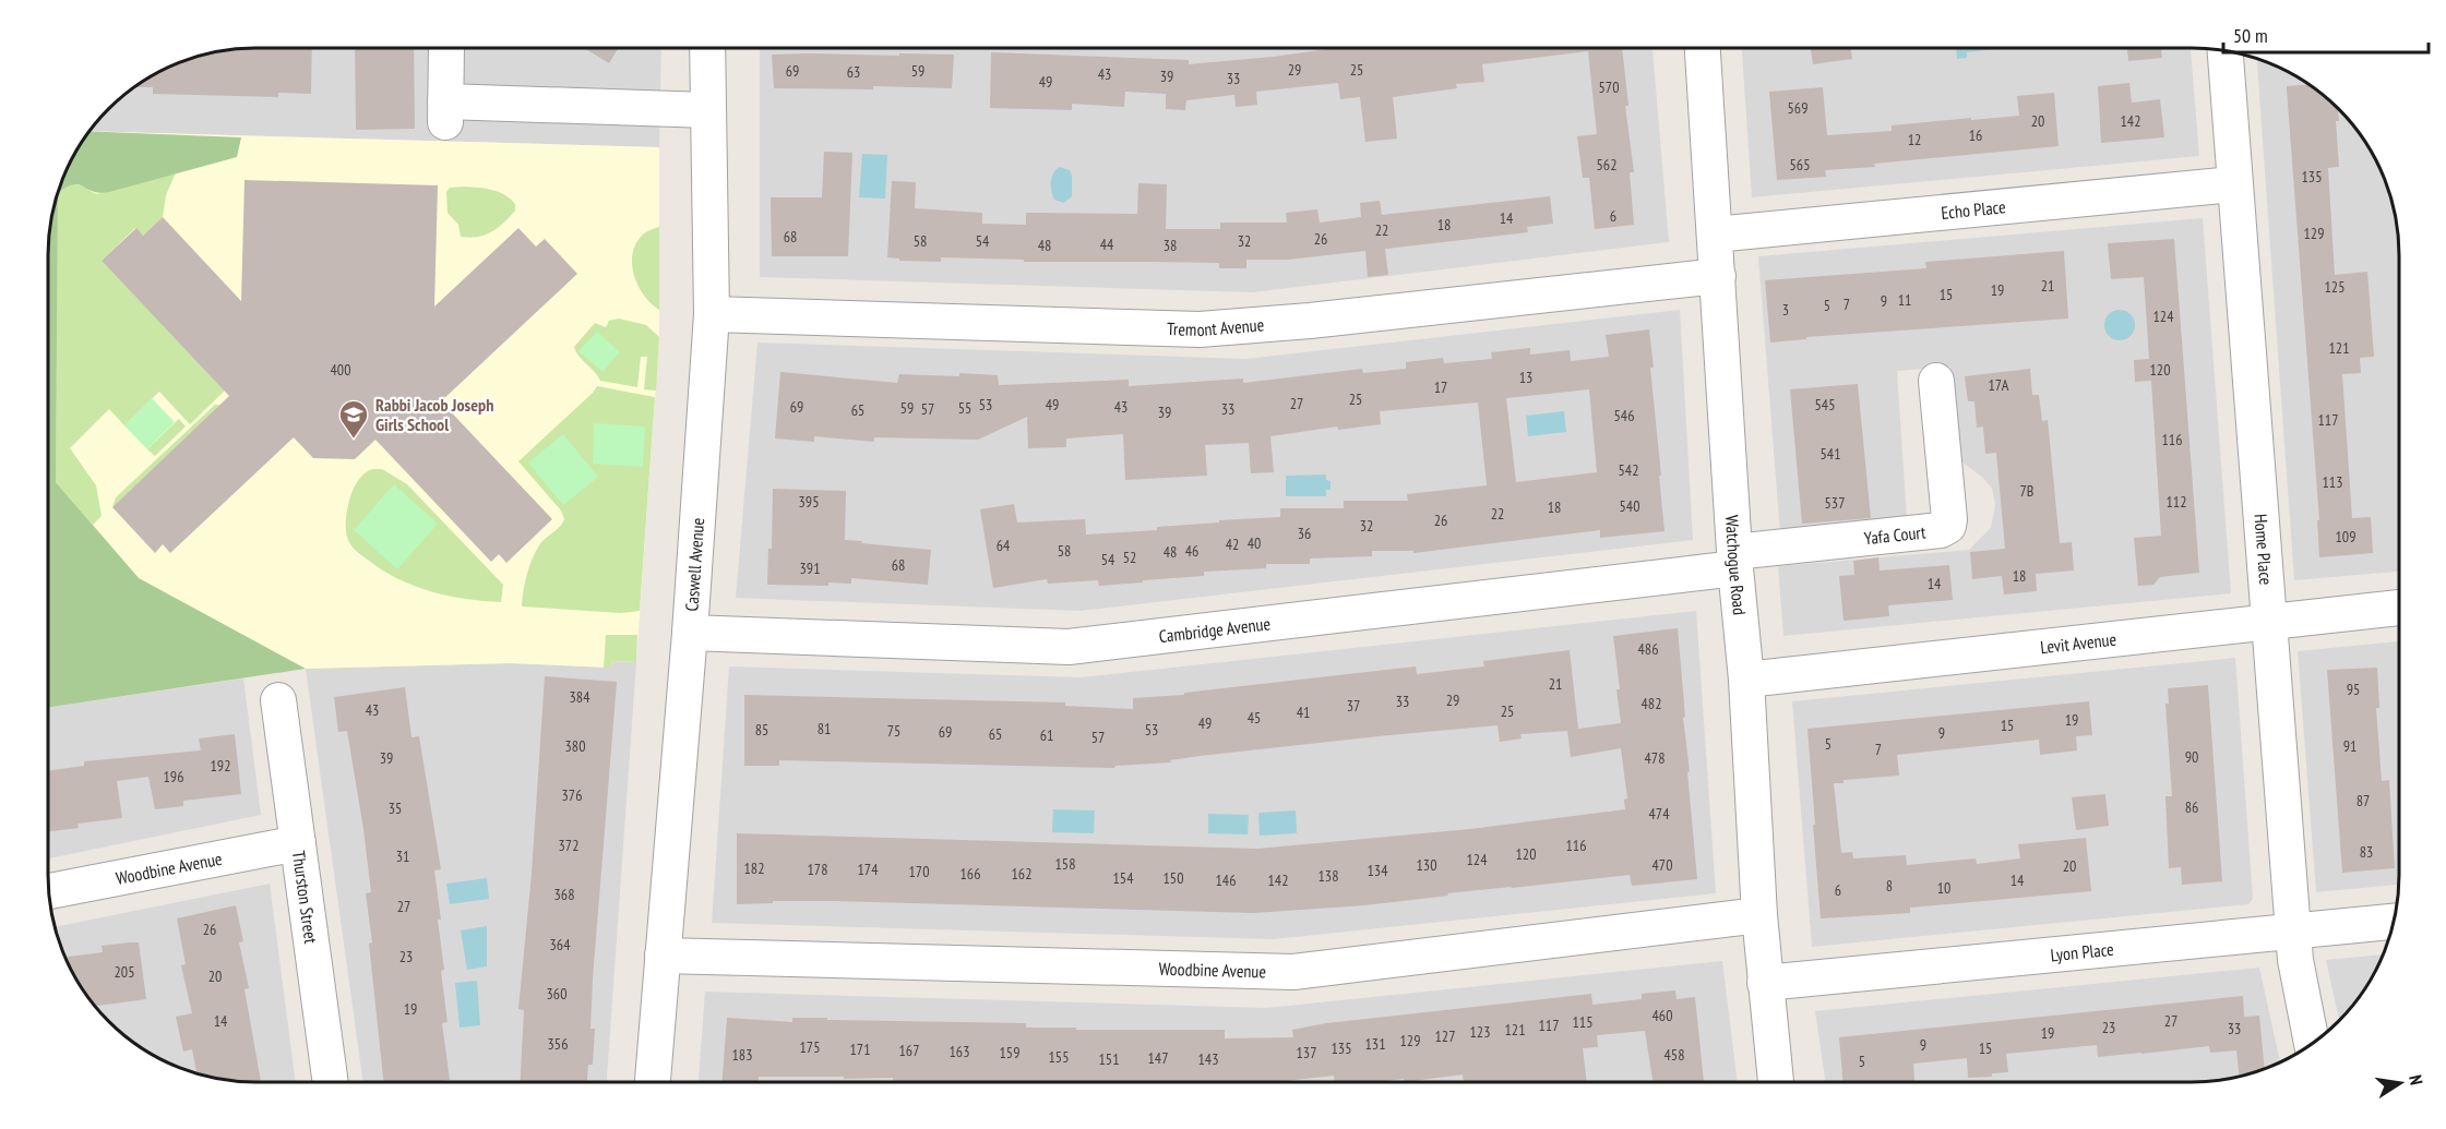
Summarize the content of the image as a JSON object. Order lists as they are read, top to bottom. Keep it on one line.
{"streets":{"street":["Echo Place","Tremont Avenue","Yafa Court","Home Place","Caswell Avenue","Watchogue Road","Cambridge Avenue","Levit Avenue","Woodbine Avenue","Thurston Street","Lyon Place"]},"crossings":[["Echo Place","Home Place"],["Echo Place","Watchogue Road"],["Tremont Avenue","Caswell Avenue"],["Tremont Avenue","Watchogue Road"],["Yafa Court","Watchogue Road"],["Yafa Court","Cambridge Avenue"],["Home Place","Levit Avenue"],["Home Place","Lyon Place"],["Caswell Avenue","Cambridge Avenue"],["Caswell Avenue","Woodbine Avenue"],["Watchogue Road","Cambridge Avenue"],["Watchogue Road","Levit Avenue"],["Watchogue Road","Woodbine Avenue"],["Watchogue Road","Lyon Place"],["Woodbine Avenue","Thurston Street"]],"places":{"school or university":["Rabbi Jacob Joseph Girls School"]},"house_numbers":["29","25","69","59","63","43","39","33","49","570","569","20","142","16","12","562","565","135","6","14","18","22","129","68","26","58","54","32","44","48","38","21","125","19","15","11","9","7","5","3","124","121","400","120","13","17A","17","25","27","53","49","545","69","43","59","55","57","33","65","39","546","117","116","541","542","113","7B","395","112","537","540","18","22","26","32","36","109","40","42","64","58","46","48","52","54","68","391","18","14","486","21","95","384","29","33","482","37","43","25","41","45","19","49","15","81","85","53","75","69","9","65","61","57","5","380","91","7","90","39","478","192","196","376","87","86","35","474","372","116","83","120","31","124","158","130","470","20","182","178","174","134","170","166","162","138","154","150","146","142","14","8","10","6","368","27","26","364","23","205","20","360","19","460","14","27","115","117","23","33","121","123","19","127","129","356","131","9","175","135","15","171","167","163","159","137","183","458","155","147","151","143","5"],"scale_bar":"50 m","north":"right"}
